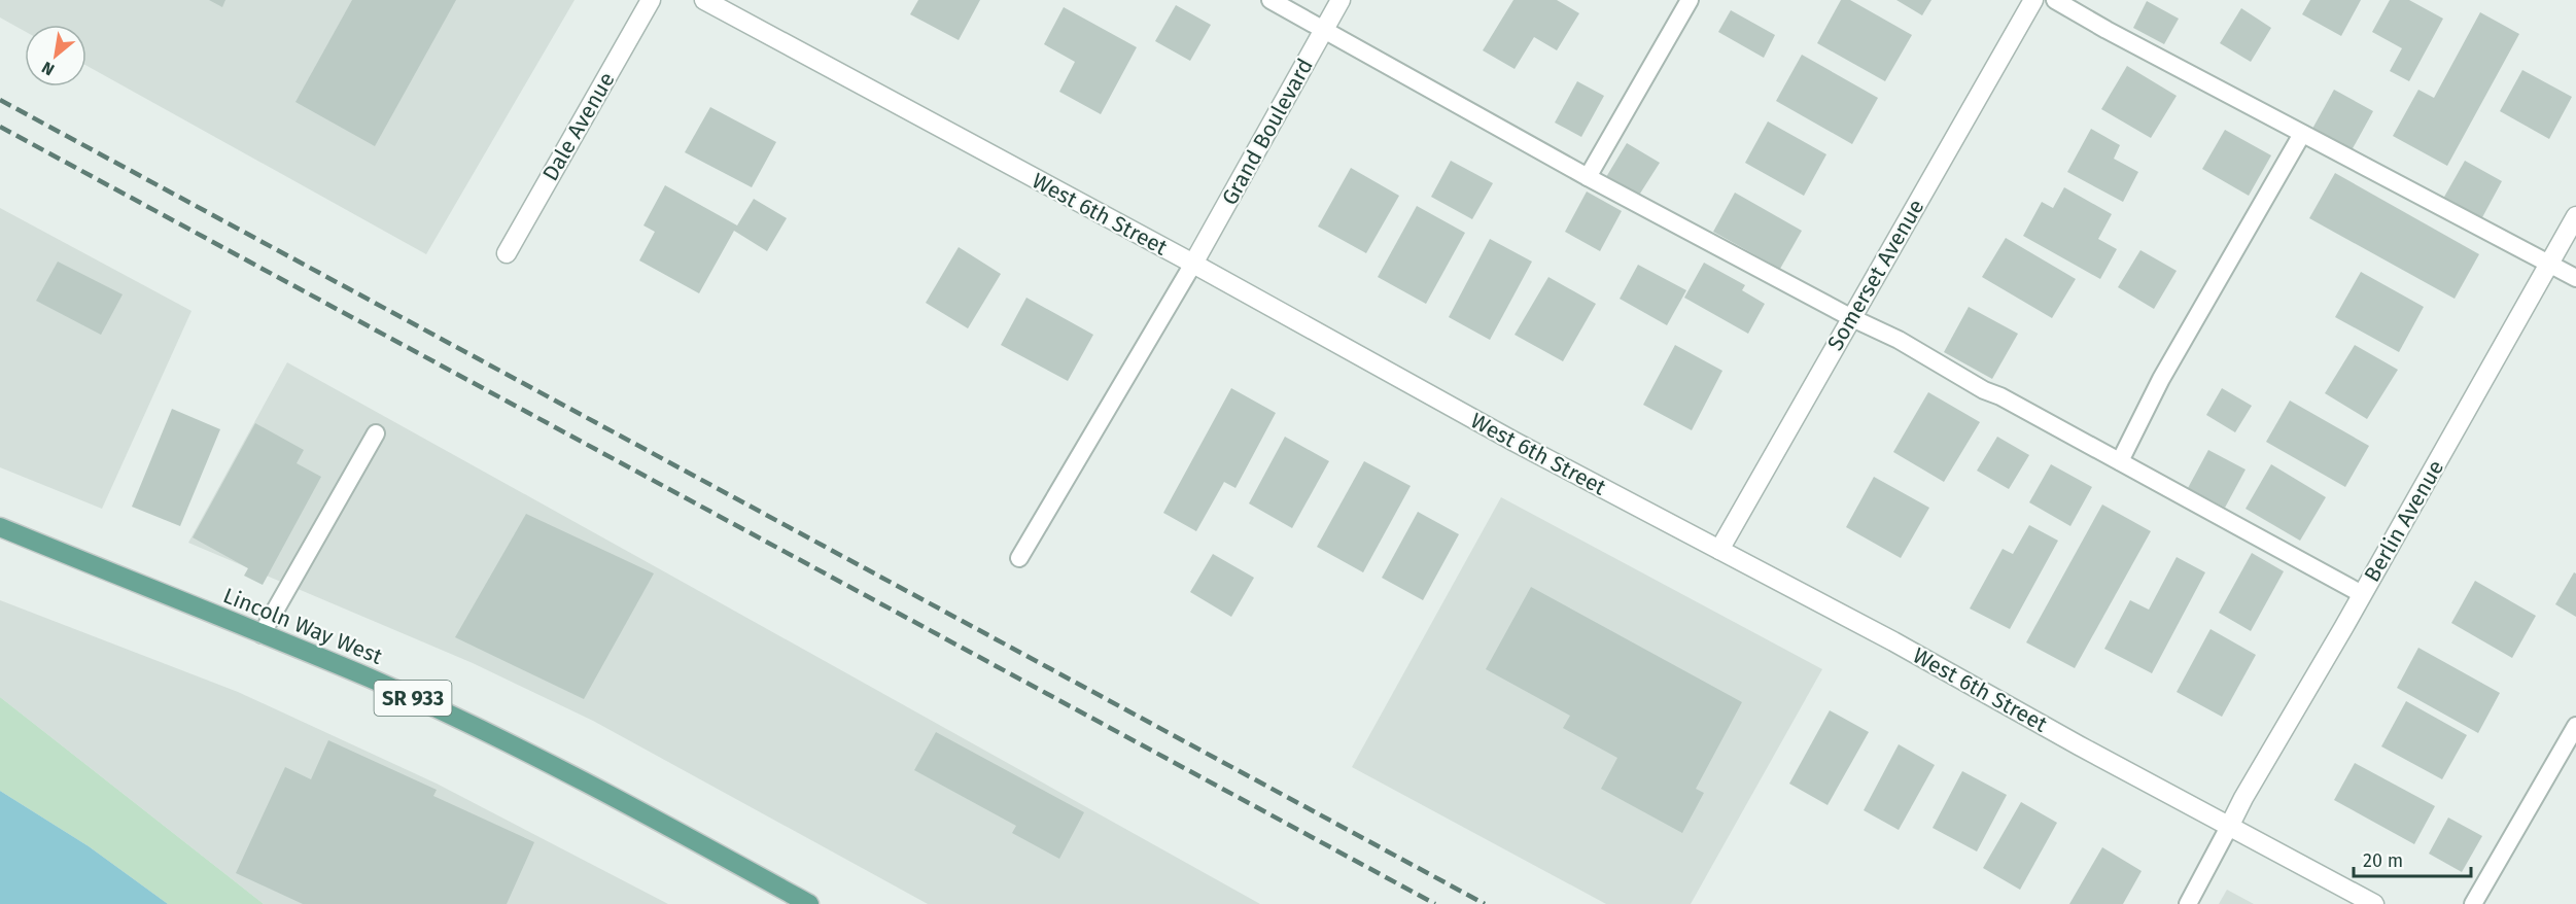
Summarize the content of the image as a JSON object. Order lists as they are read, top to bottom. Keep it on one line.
{"streets":{"main road":["Lincoln Way West","SR 933"],"street":["Dale Avenue","Grand Boulevard","West 6th Street","Somerset Avenue","Berlin Avenue"]},"crossings":[["Grand Boulevard","West 6th Street"],["West 6th Street","Somerset Avenue"],["West 6th Street","Berlin Avenue"]],"scale_bar":"20 m","north":"bottom left"}
